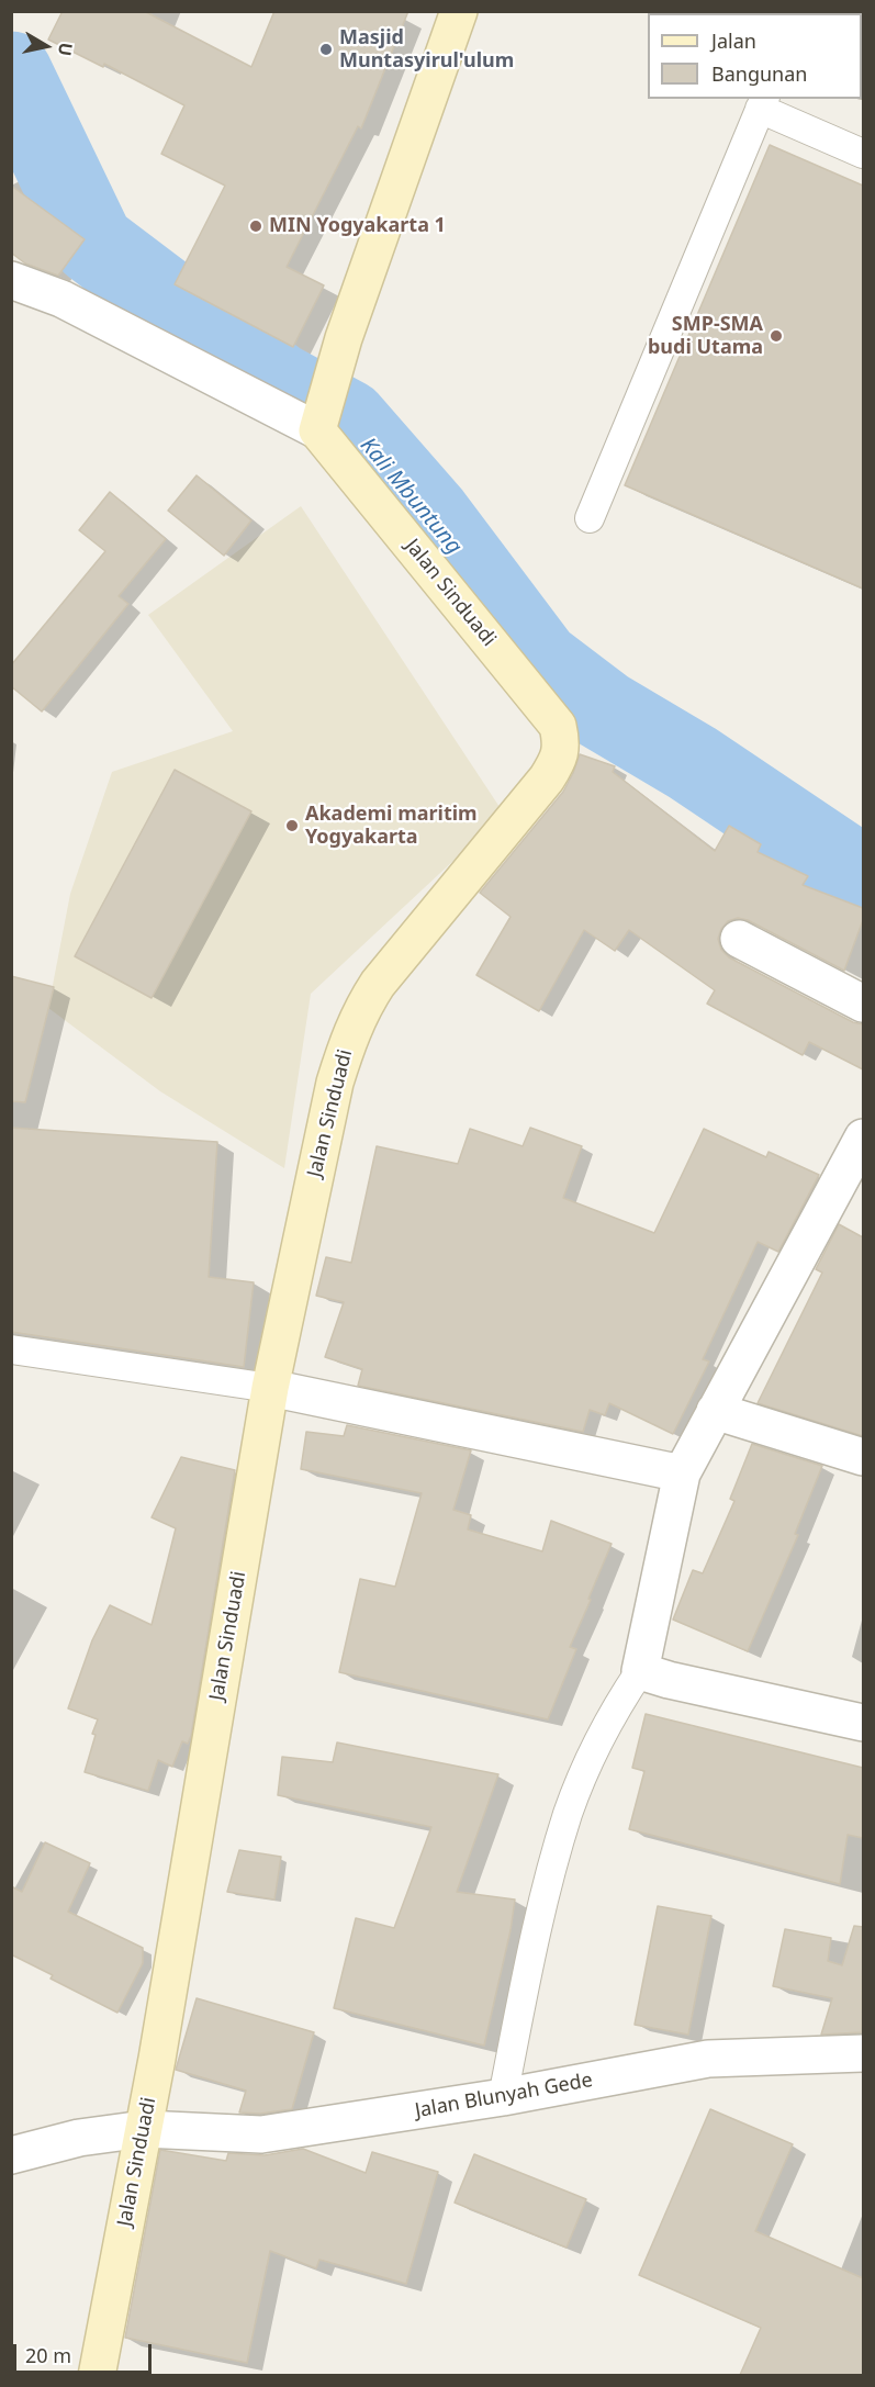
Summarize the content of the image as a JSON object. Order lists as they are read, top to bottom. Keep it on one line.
{"streets":{"street":["Jalan Sinduadi","Jalan Blunyah Gede"]},"crossings":[["Jalan Sinduadi","Jalan Blunyah Gede"]],"water":["Kali Mbuntung"],"places":["Masjid Muntasyirul'ulum","MIN Yogyakarta 1","SMP-SMA budi Utama","Akademi maritim Yogyakarta"],"legend":["Jalan","Bangunan"],"scale_bar":"20 m","north":"right"}
